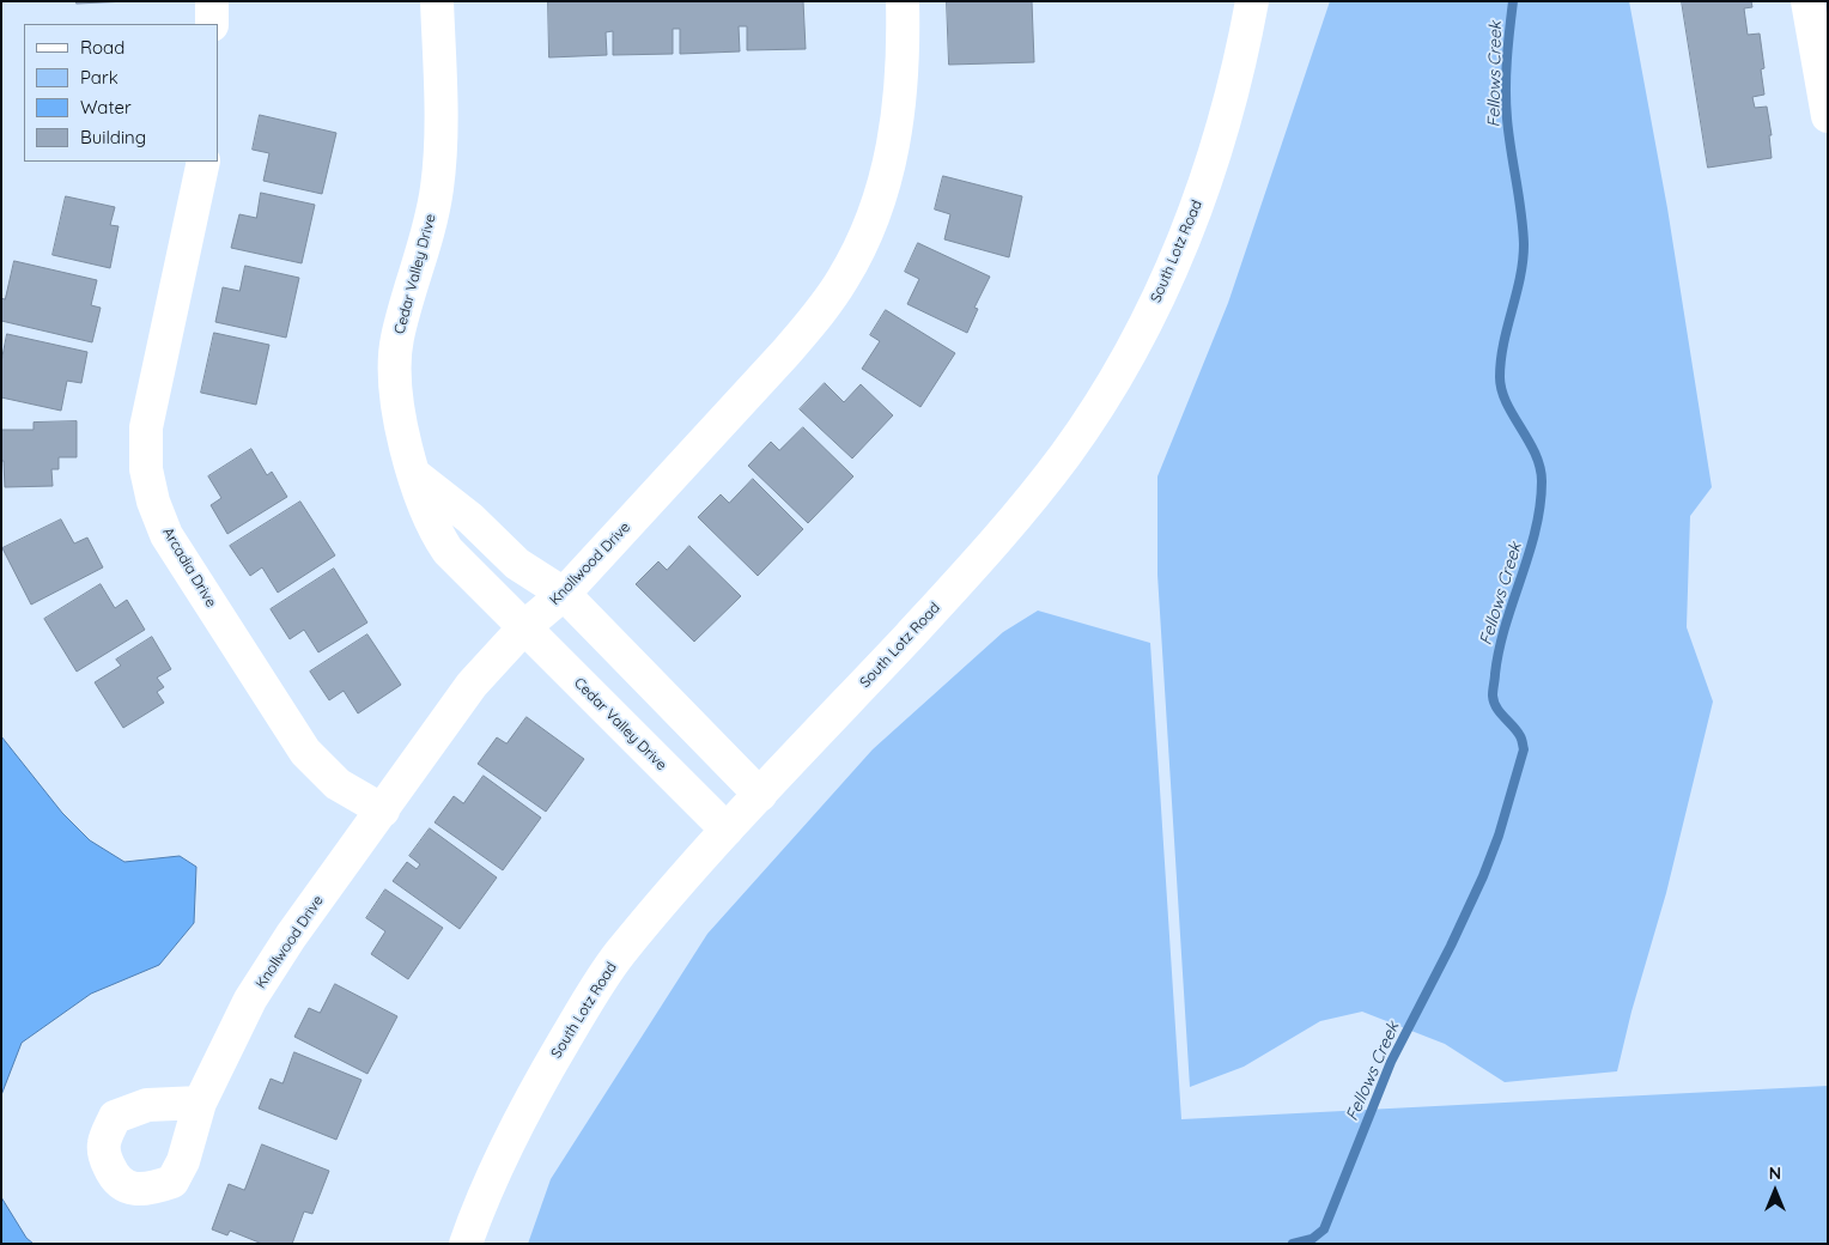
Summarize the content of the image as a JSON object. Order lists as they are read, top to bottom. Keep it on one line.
{"streets":{"street":["South Lotz Road","Cedar Valley Drive","Knollwood Drive","Arcadia Drive"]},"crossings":[["South Lotz Road","Cedar Valley Drive"],["Cedar Valley Drive","Knollwood Drive"],["Knollwood Drive","Arcadia Drive"]],"water":["Fellows Creek"],"legend":["Road","Park","Water","Building"],"north":"top"}
